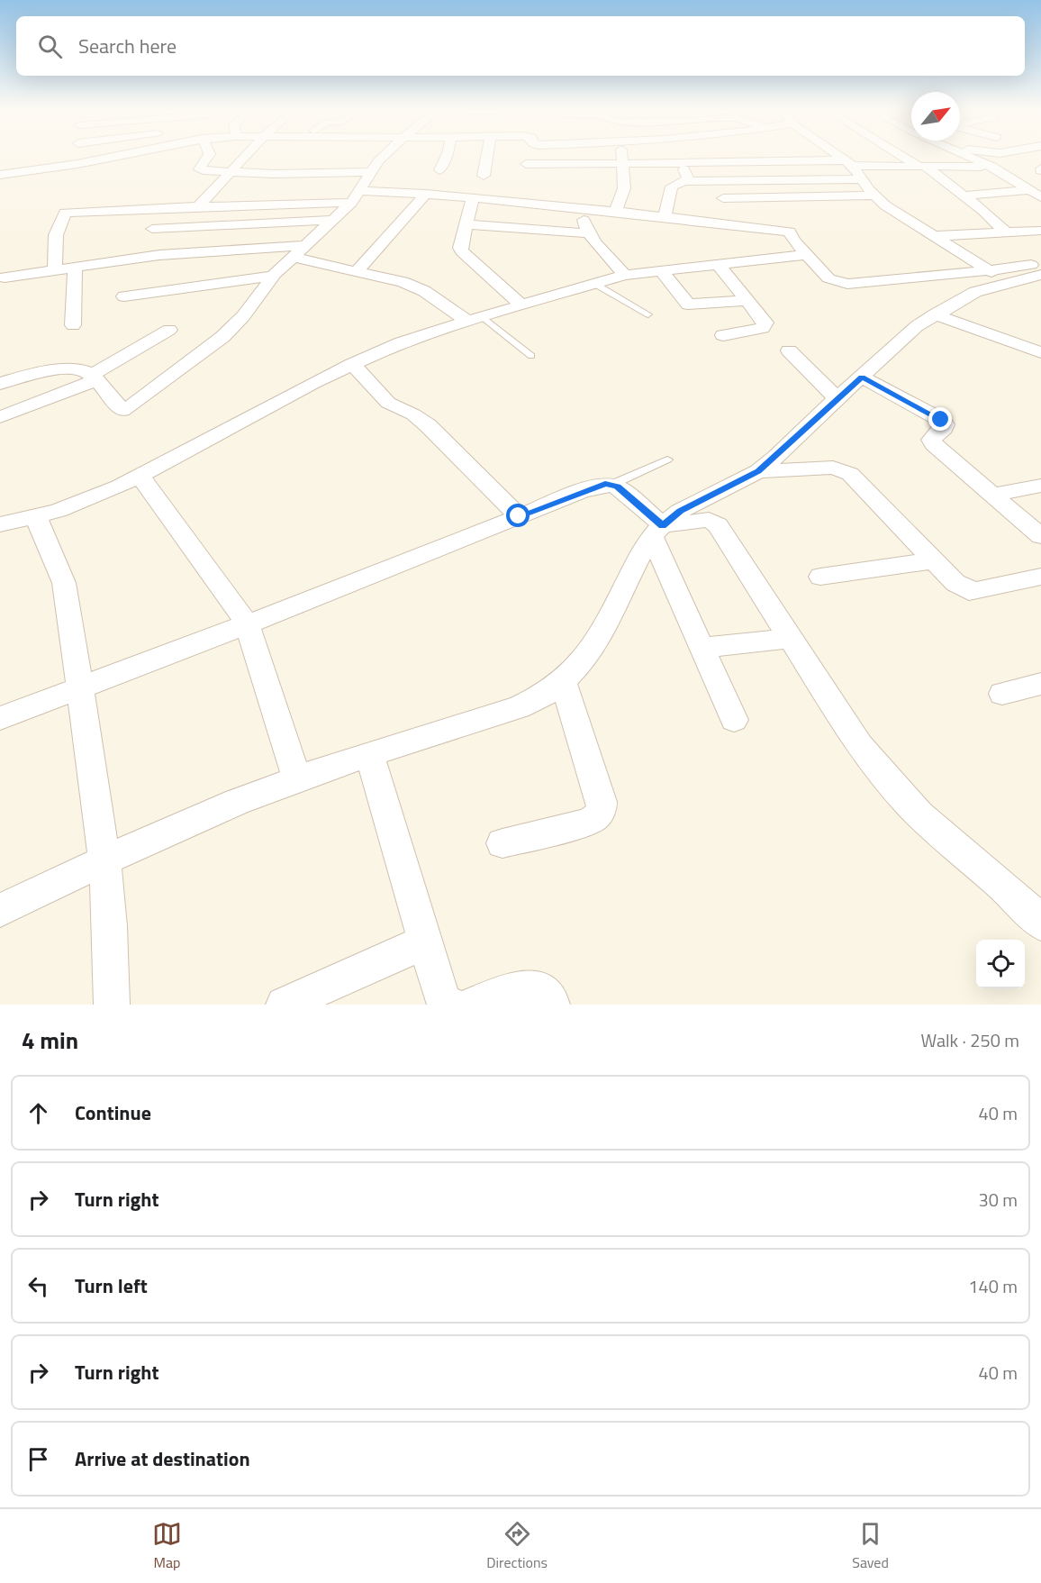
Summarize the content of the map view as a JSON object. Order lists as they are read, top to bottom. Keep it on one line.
{"north":"top right","page":{"search":"Search here","heading":["4 min","Walk · 250 m"],"list":[["Continue","40 m"],["Turn right","30 m"],["Turn left","140 m"],["Turn right","40 m"],"Arrive at destination"],"nav":["Map","Directions","Saved"]}}
